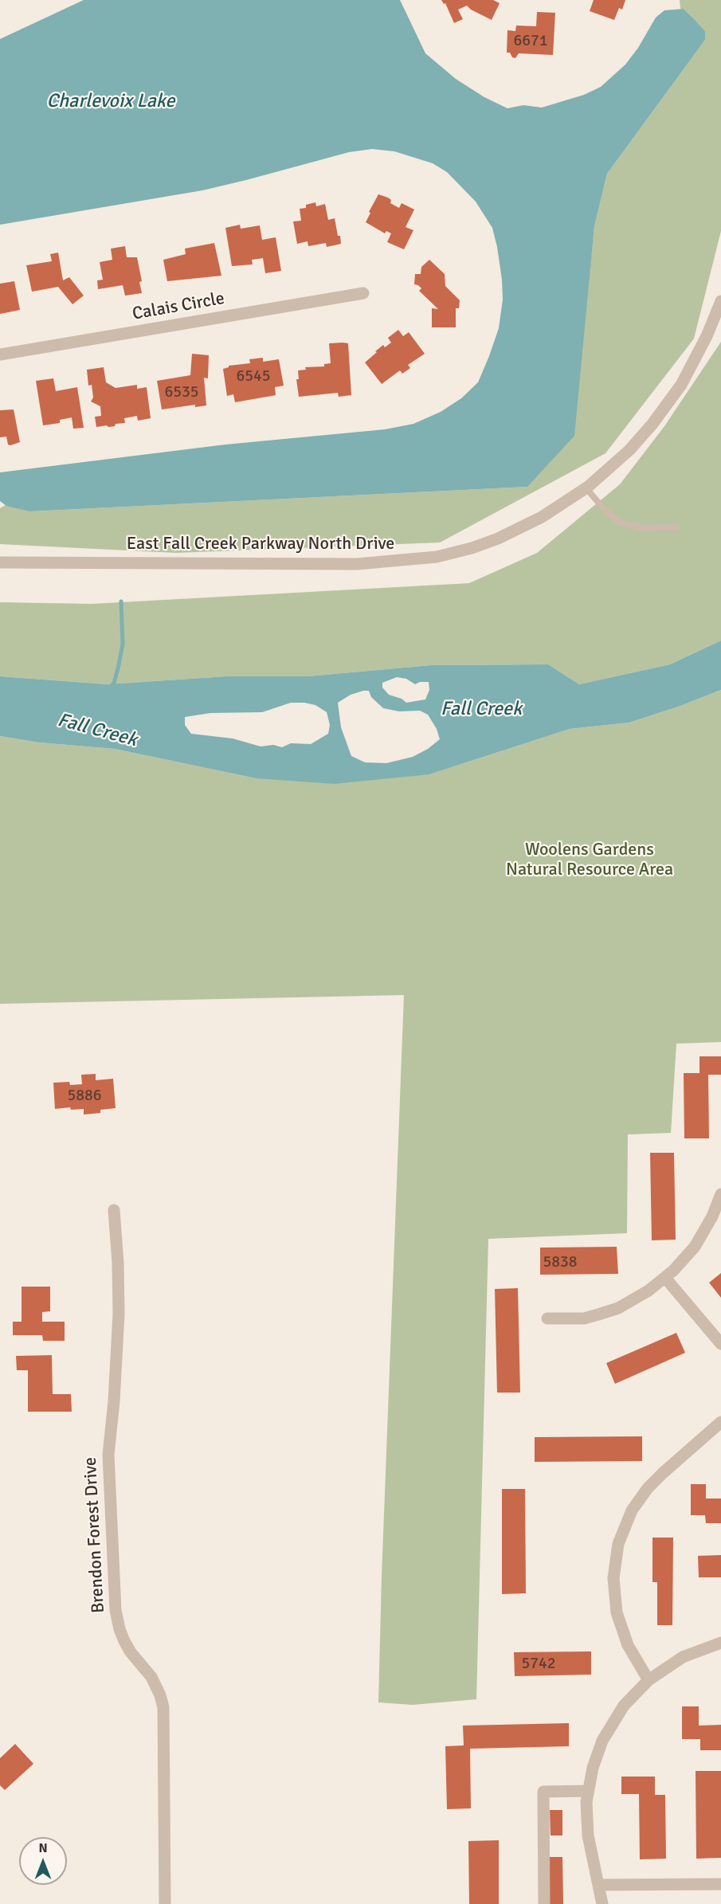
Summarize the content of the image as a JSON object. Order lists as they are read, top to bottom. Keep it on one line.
{"streets":{"street":["Calais Circle","East Fall Creek Parkway North Drive","Brendon Forest Drive"]},"water":["Charlevoix Lake","Fall Creek"],"parks":["Woolens Gardens Natural Resource Area"],"house_numbers":["6671","6545","6535","5886","5838","5742"],"north":"top"}
